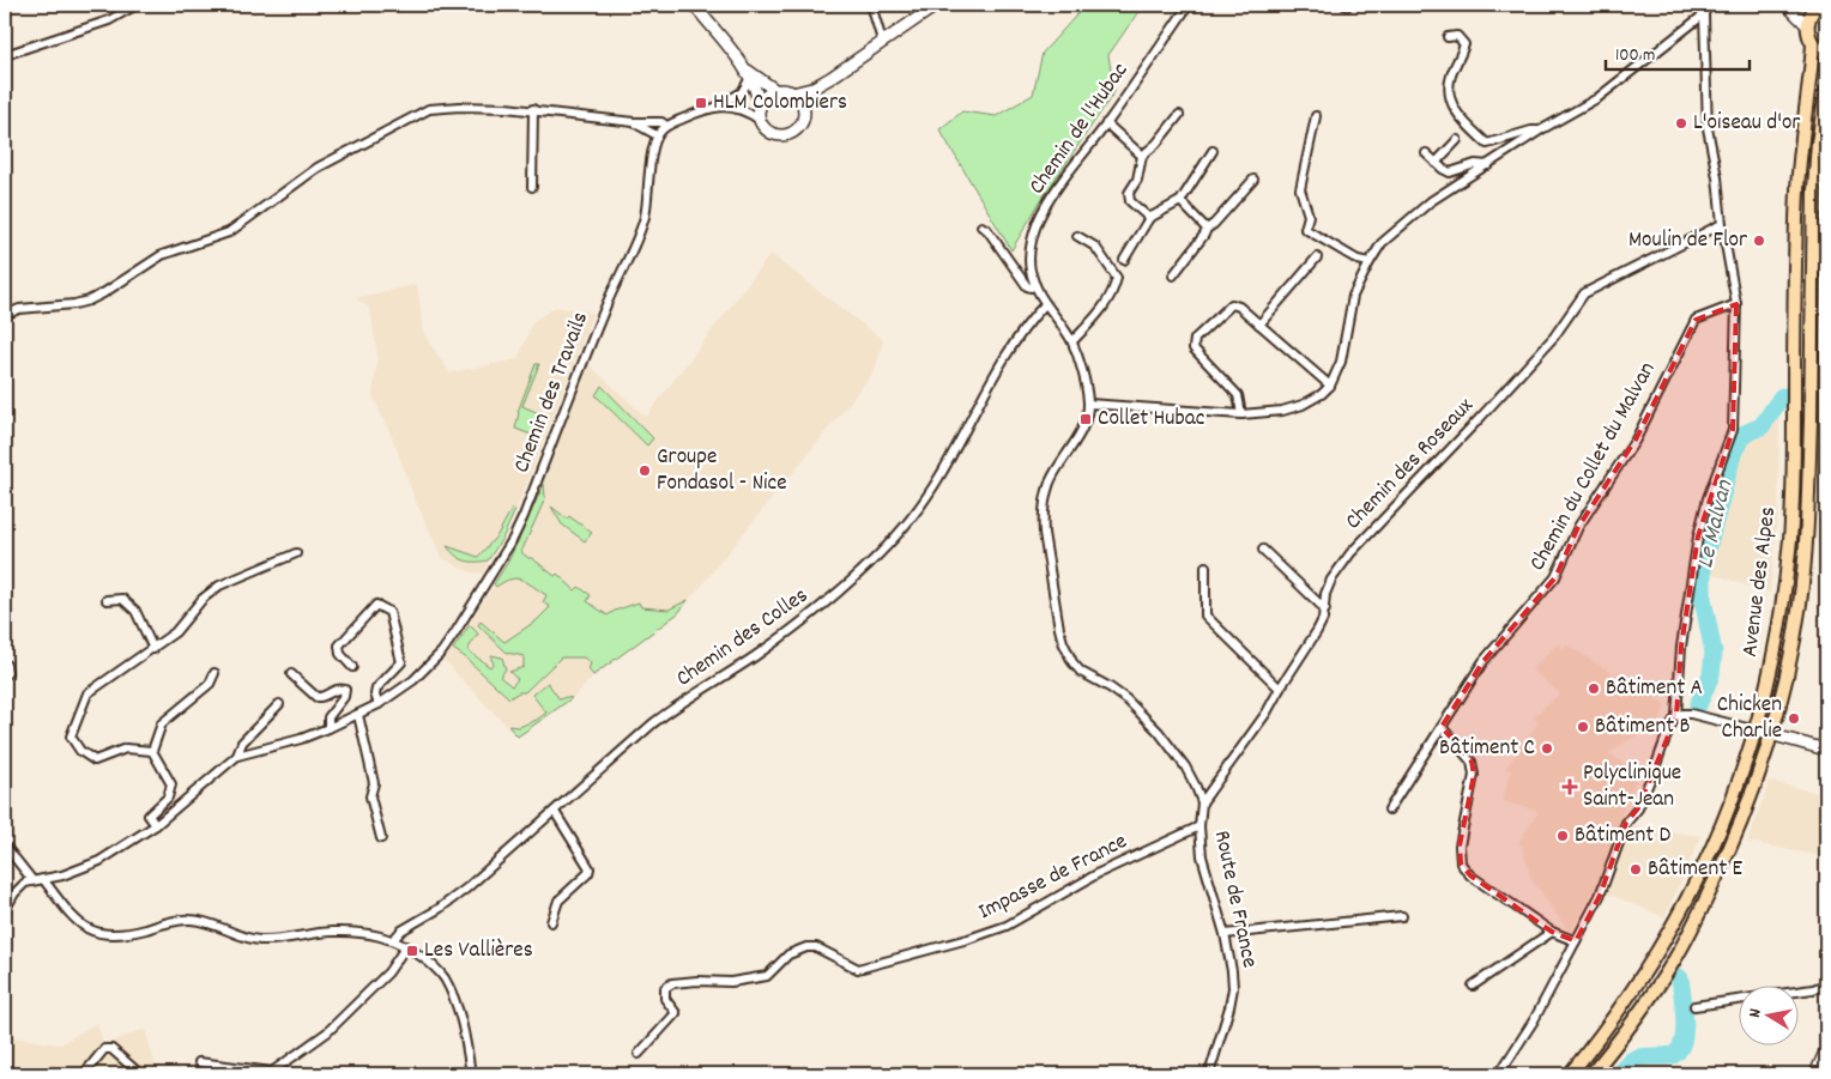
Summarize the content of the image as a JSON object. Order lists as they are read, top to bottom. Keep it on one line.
{"streets":{"main road":["Avenue des Alpes"],"street":["Chemin de l'Hubac","Chemin des Travails","Chemin des Roseaux","Chemin du Collet du Malvan","Chemin des Colles","Impasse de France","Route de France"]},"crossings":[["Chemin de l'Hubac","Route de France"],["Chemin des Roseaux","Route de France"],["Chemin des Colles","Route de France"],["Impasse de France","Route de France"]],"water":["Le Malvan"],"places":{"transit":["HLM Colombiers","Collet Hubac","Les Vallières"],"other":["L'oiseau d'or","Moulin de Flor","Groupe Fondasol - Nice","Bâtiment A","Chicken Charlie","Bâtiment B","Bâtiment C","Bâtiment D","Bâtiment E"],"health":["Polyclinique Saint-Jean"]},"scale_bar":"100 m","north":"left"}
